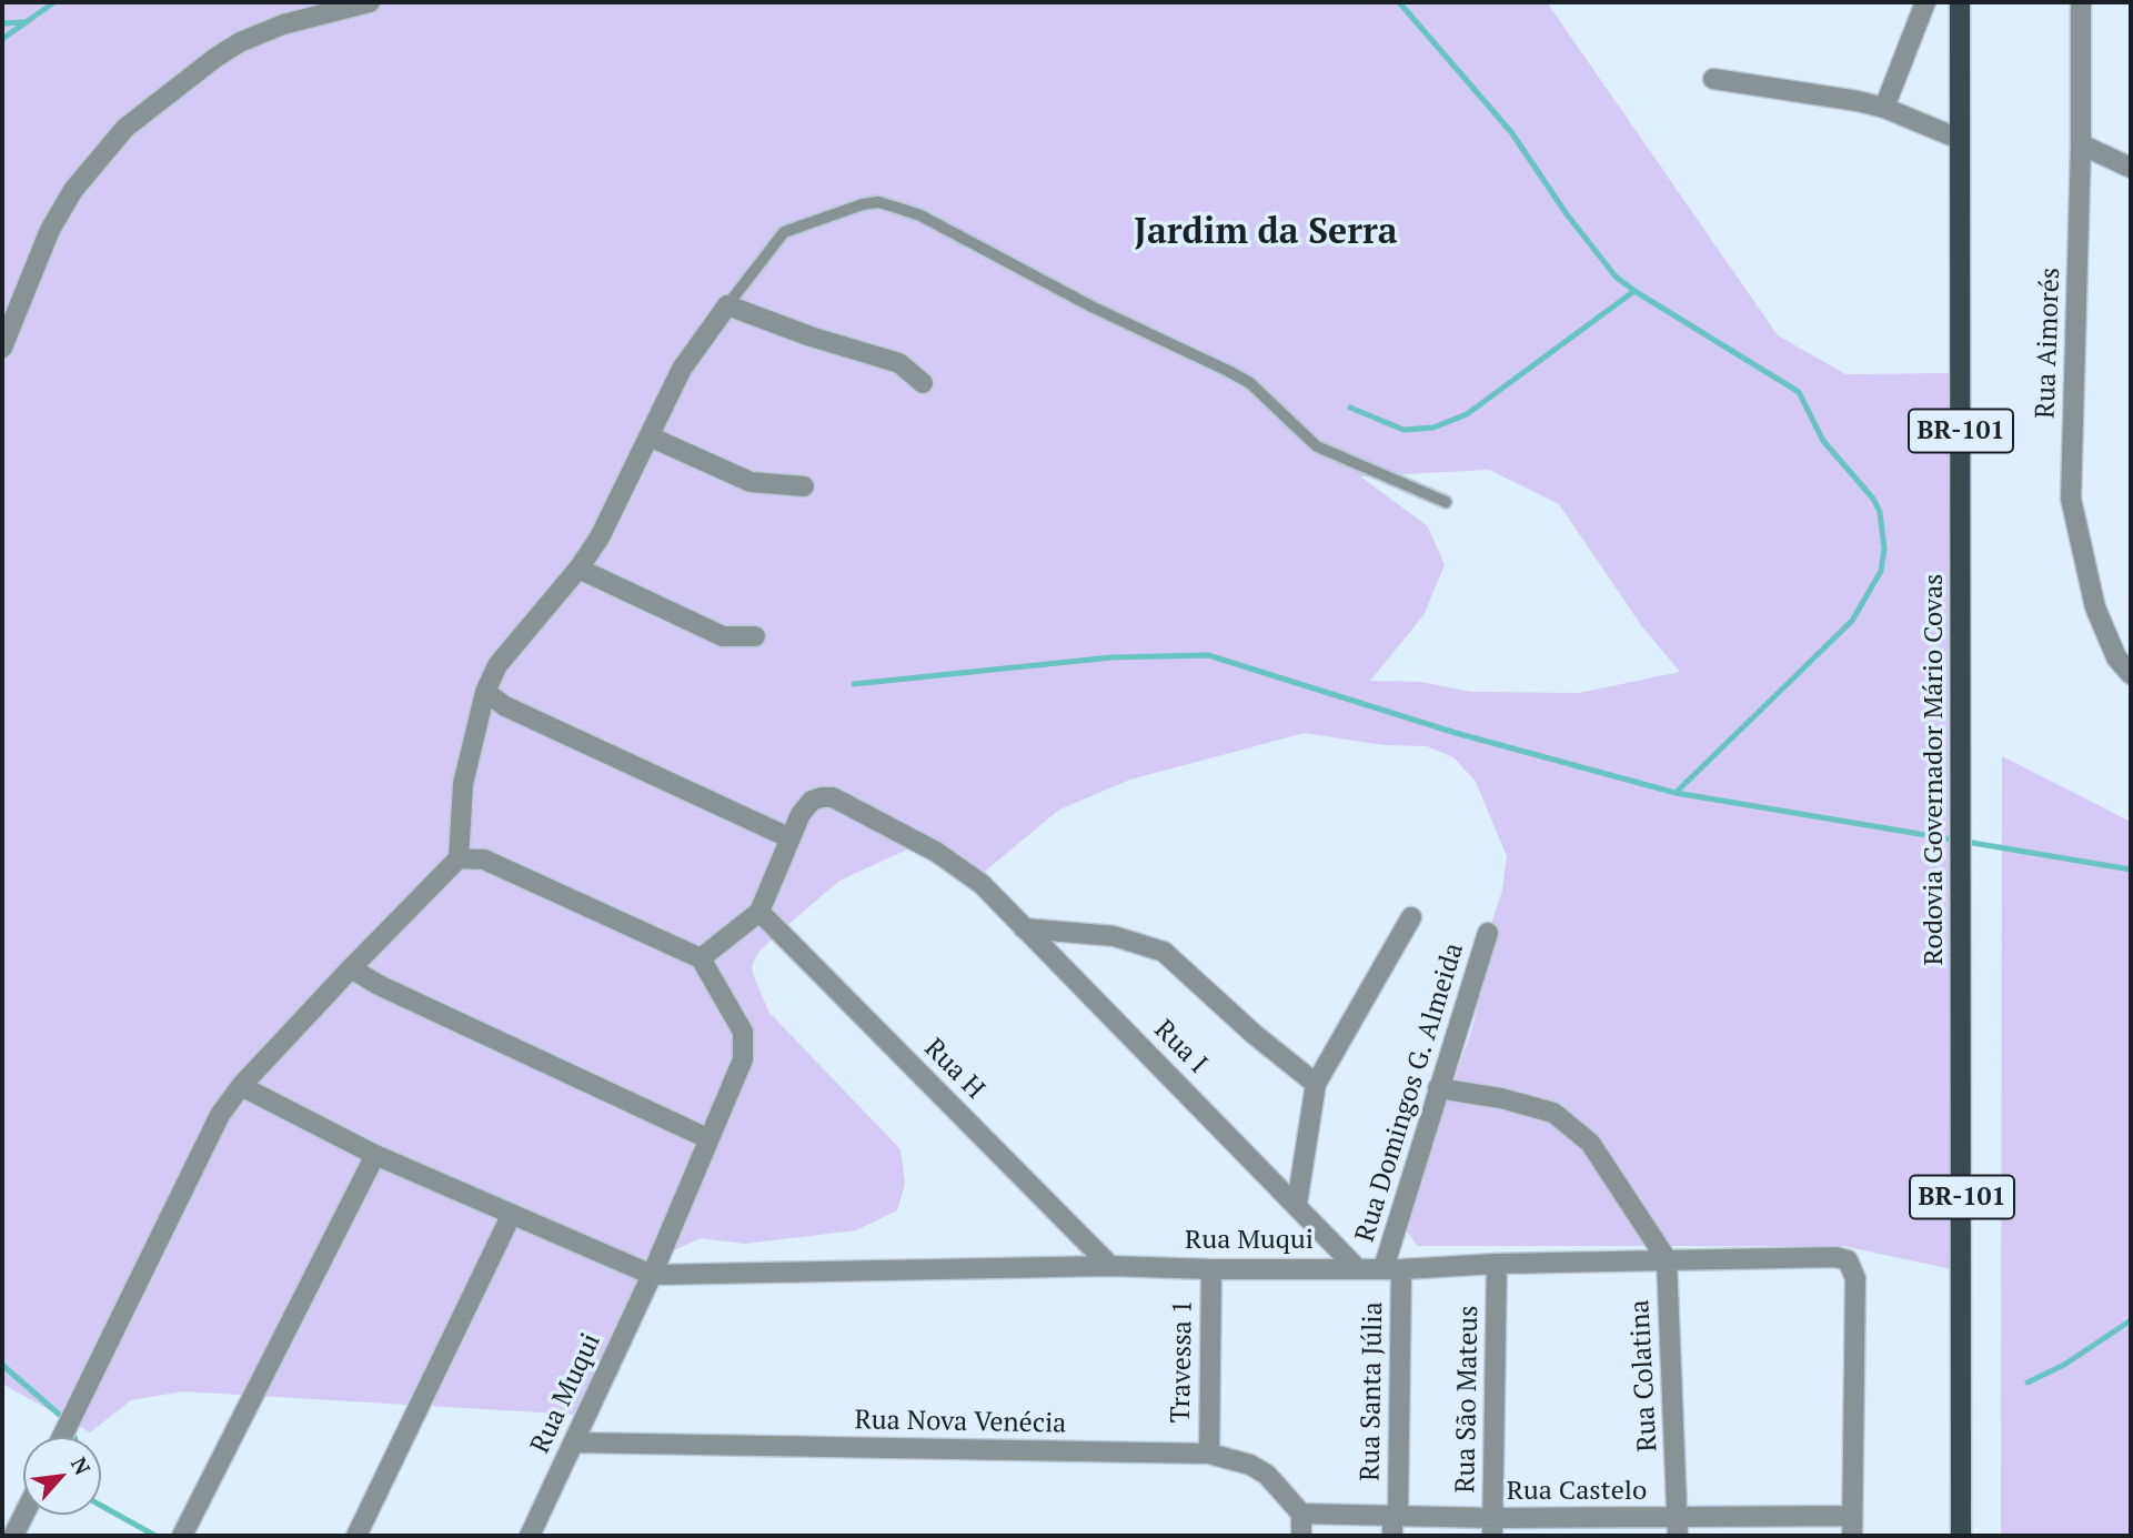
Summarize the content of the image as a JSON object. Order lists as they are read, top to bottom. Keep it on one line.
{"streets":{"main road":["BR-101","Rodovia Governador Mário Covas"],"street":["Rua Aimorés","Rua I","Rua H","Rua Domingos G. Almeida","Rua Muqui","Travessa 1","Rua Colatina","Rua Santa Júlia","Rua São Mateus","Rua Nova Venécia","Rua Castelo"]},"crossings":[["Rua I","Rua Domingos G. Almeida"],["Rua I","Rua Muqui"],["Rua H","Rua Muqui"],["Rua Domingos G. Almeida","Rua Muqui"],["Rua Domingos G. Almeida","Rua Santa Júlia"],["Rua Muqui","Travessa 1"],["Rua Muqui","Rua Colatina"],["Rua Muqui","Rua Santa Júlia"],["Rua Muqui","Rua São Mateus"],["Rua Muqui","Rua Nova Venécia"],["Rua Muqui","Rua Castelo"],["Travessa 1","Rua Nova Venécia"],["Rua Colatina","Rua Castelo"],["Rua Santa Júlia","Rua Castelo"],["Rua São Mateus","Rua Castelo"],["Rua Nova Venécia","Rua Castelo"]],"districts":["Jardim da Serra"],"north":"top right"}
